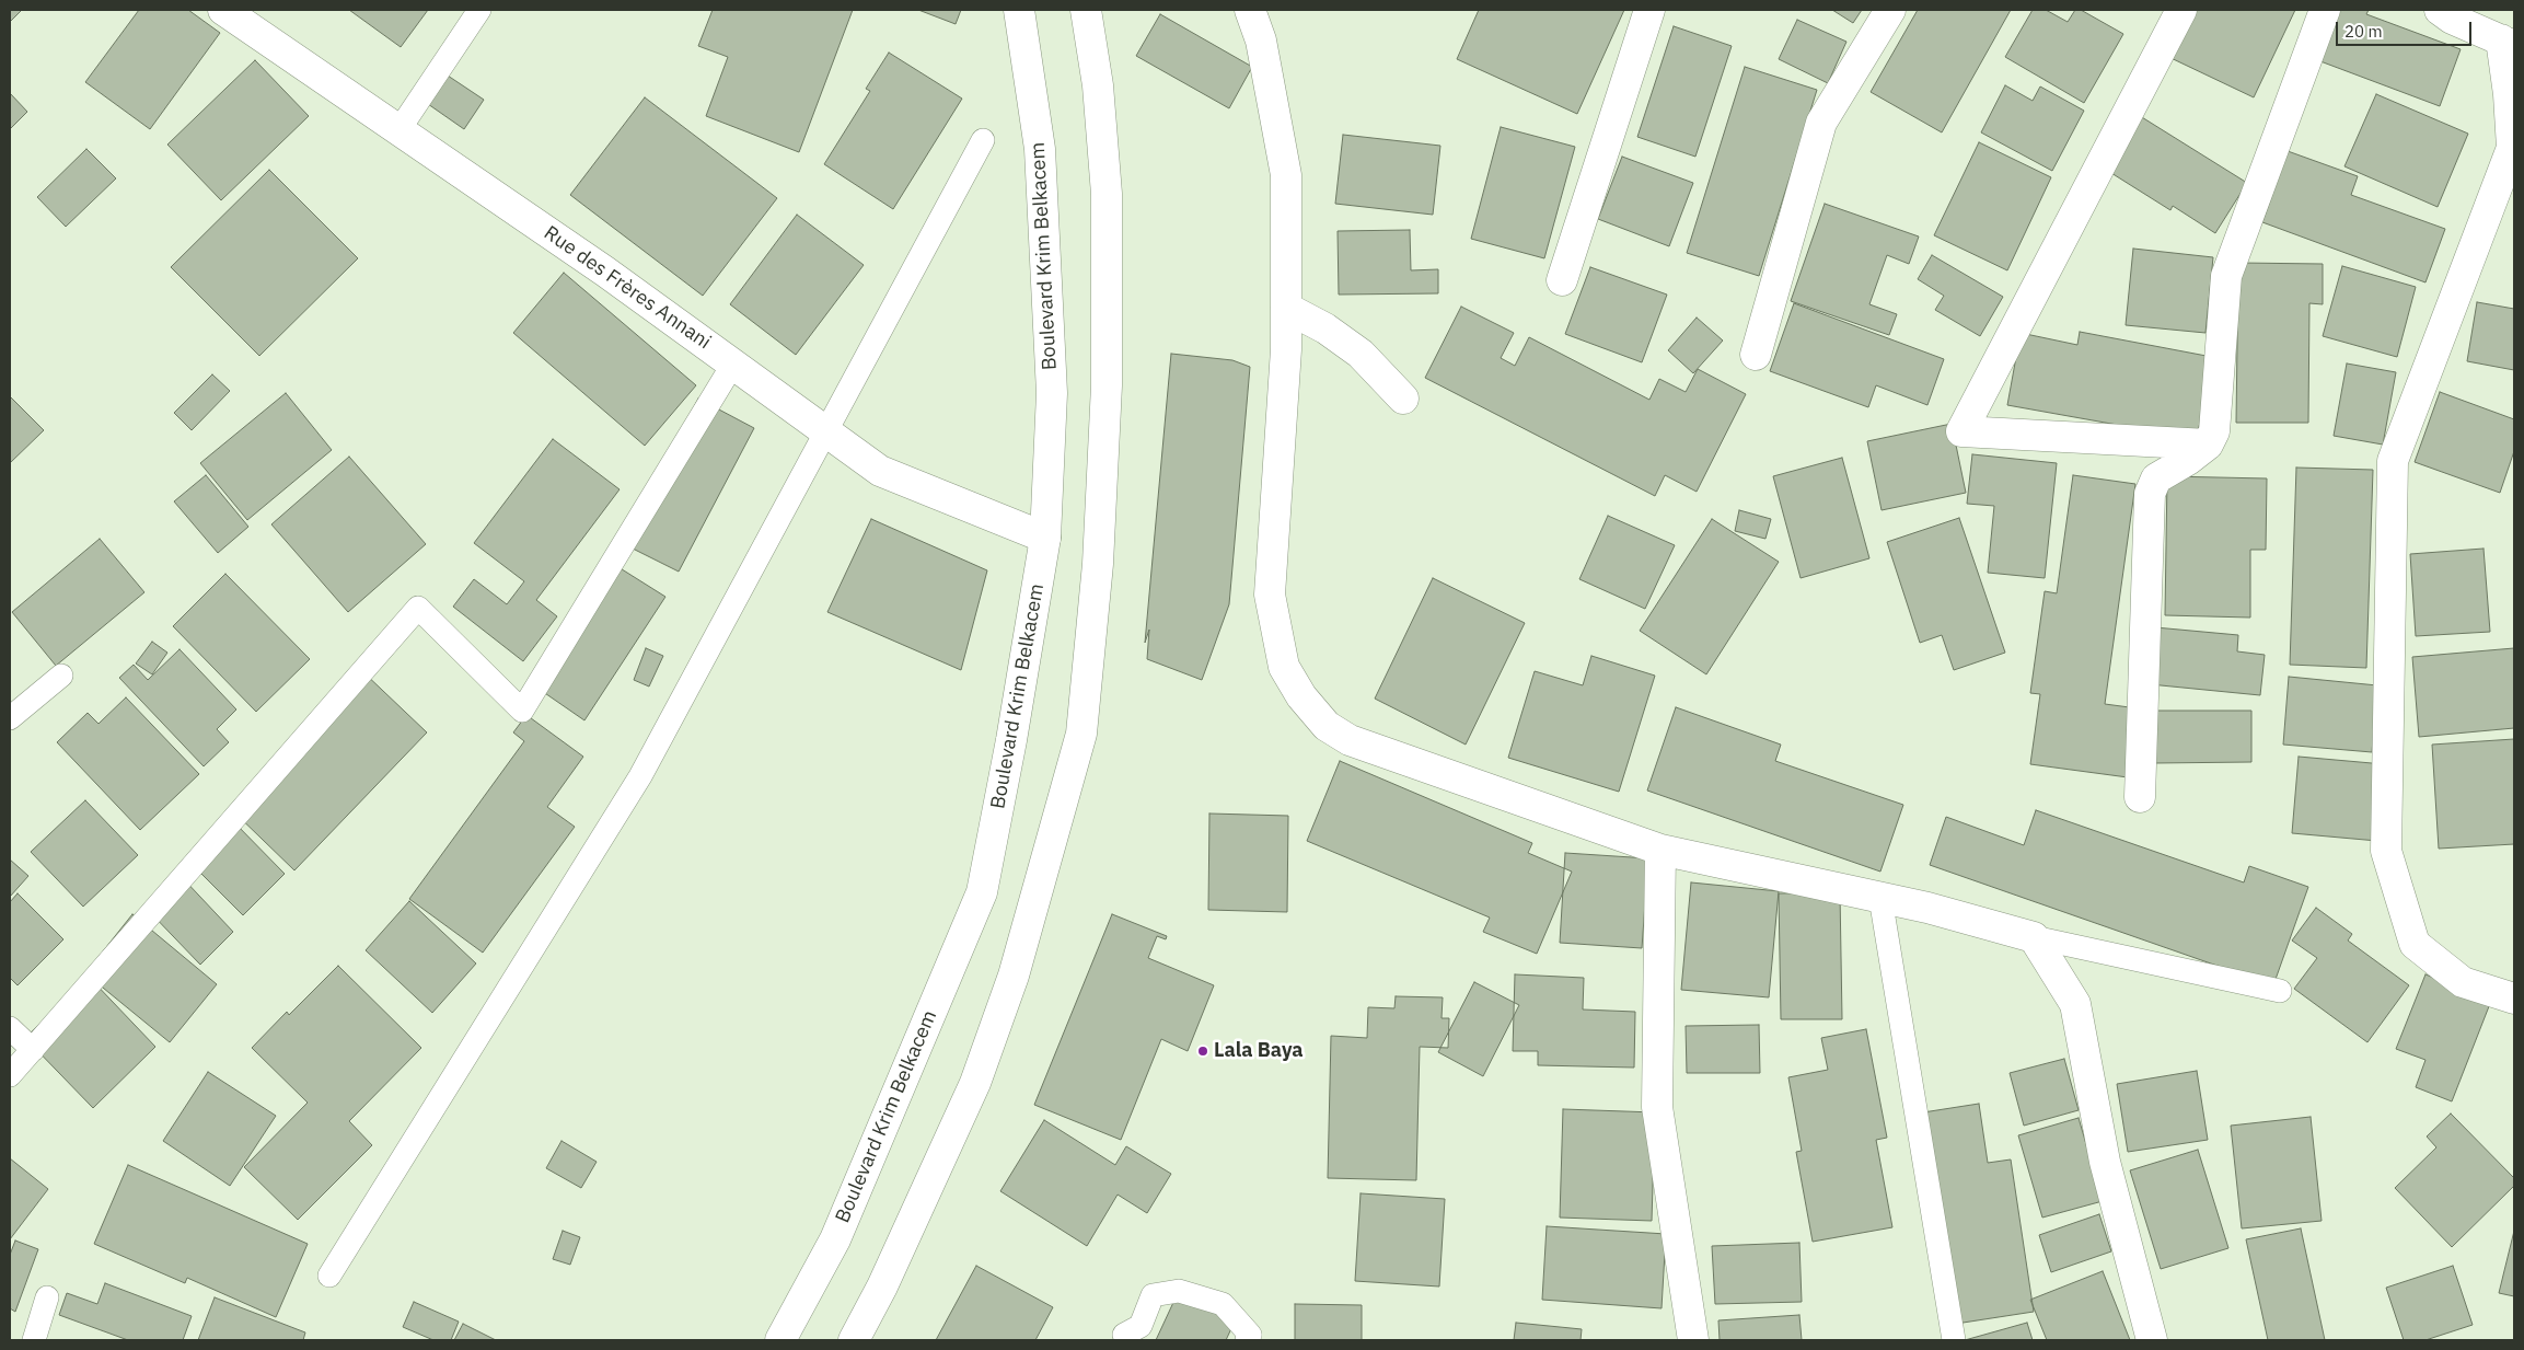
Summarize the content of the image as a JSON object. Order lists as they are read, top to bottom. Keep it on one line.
{"streets":{"street":["Boulevard Krim Belkacem","Rue des Frères Annani"]},"crossings":[["Boulevard Krim Belkacem","Rue des Frères Annani"]],"places":["Lala Baya"],"scale_bar":"20 m"}
